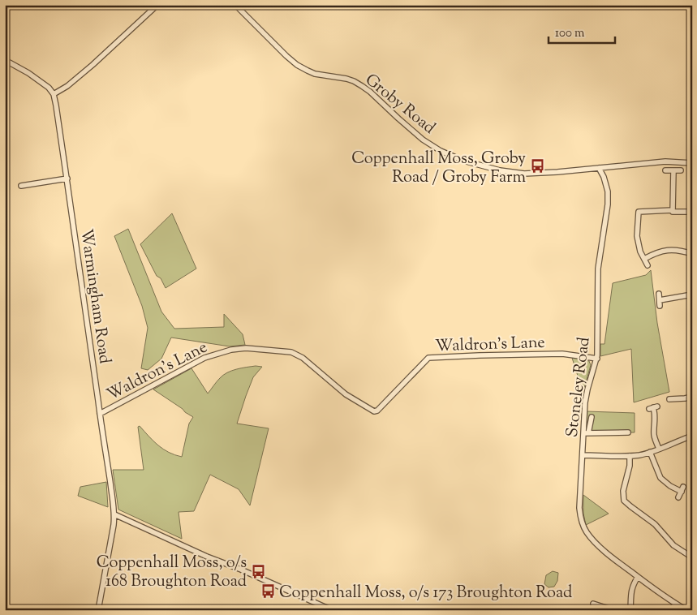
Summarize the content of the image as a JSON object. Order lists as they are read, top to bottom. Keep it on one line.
{"streets":{"street":["Groby Road","Warmingham Road","Waldron's Lane","Stoneley Road"]},"crossings":[["Groby Road","Stoneley Road"],["Warmingham Road","Waldron's Lane"],["Waldron's Lane","Stoneley Road"]],"places":{"bus stop":["Coppenhall Moss, Groby Road / Groby Farm","Coppenhall Moss, o/s 168 Broughton Road","Coppenhall Moss, o/s 173 Broughton Road"]},"scale_bar":"100 m"}
